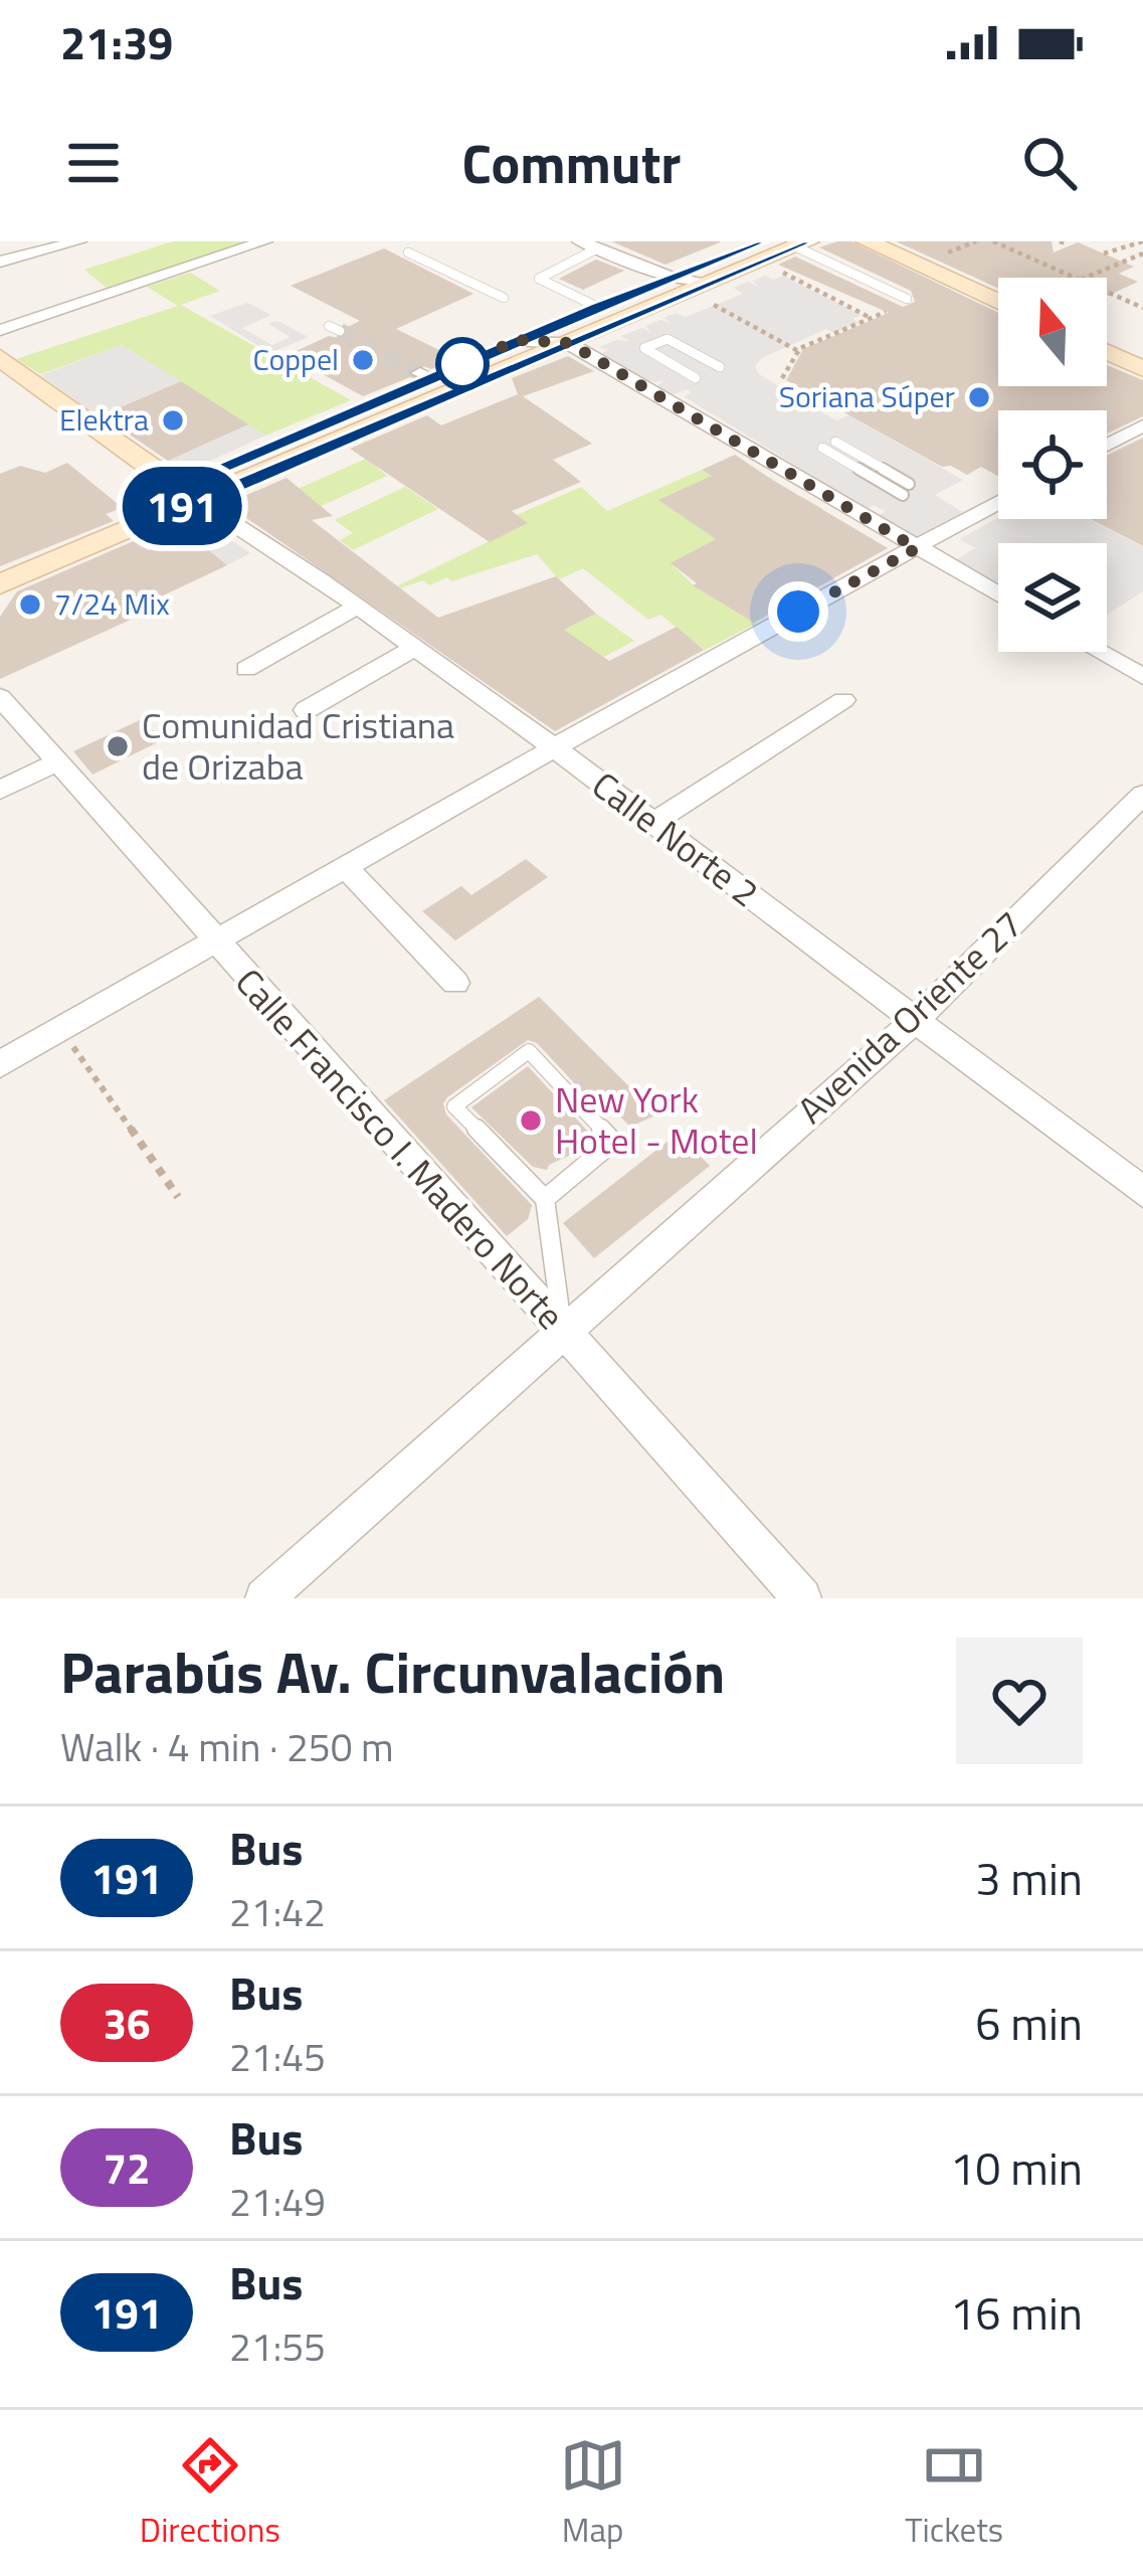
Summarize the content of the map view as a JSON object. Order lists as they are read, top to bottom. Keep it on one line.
{"streets":{"street":["Calle Norte 2","Avenida Oriente 27","Calle Francisco I. Madero Norte"]},"crossings":[["Calle Norte 2","Avenida Oriente 27"],["Avenida Oriente 27","Calle Francisco I. Madero Norte"]],"places":["Coppel","Soriana Súper","Elektra","7/24 Mix","Comunidad Cristiana de Orizaba","New York Hotel - Motel"],"lines":["bus line 191"],"north":"top","page":{"status":"21:39","header":"Commutr","on_map":"191","heading":["Parabús Av. Circunvalación","Walk · 4 min · 250 m"],"list":[{"mark":"191","name":"Bus","note":"21:42","value":"3 min"},{"mark":"36","name":"Bus","note":"21:45","value":"6 min"},{"mark":"72","name":"Bus","note":"21:49","value":"10 min"},{"mark":"191","name":"Bus","note":"21:55","value":"16 min"}],"tabs":["Directions","Map","Tickets"]}}
